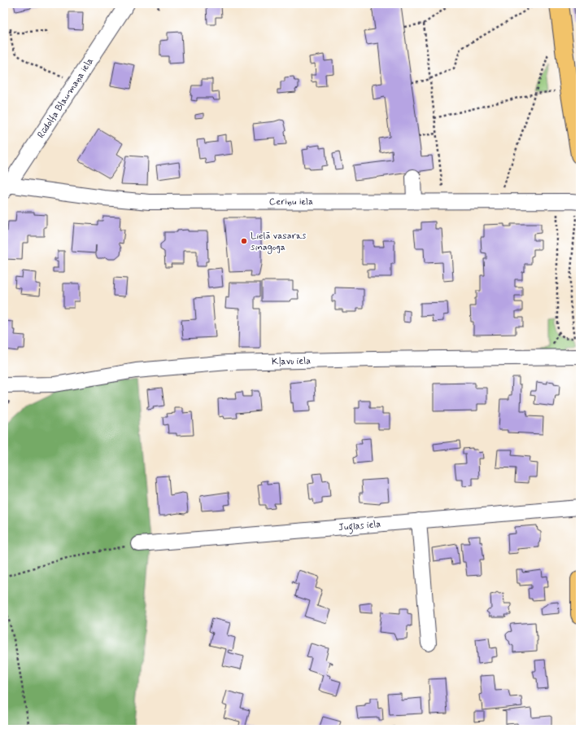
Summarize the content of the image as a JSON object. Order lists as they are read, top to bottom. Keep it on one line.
{"streets":{"street":["Rūdolfa Blaumaņa iela","Ceriņu iela","Kļavu iela","Juglas iela"]},"crossings":[["Rūdolfa Blaumaņa iela","Ceriņu iela"]],"places":["Lielā vasaras sinagoga"]}
